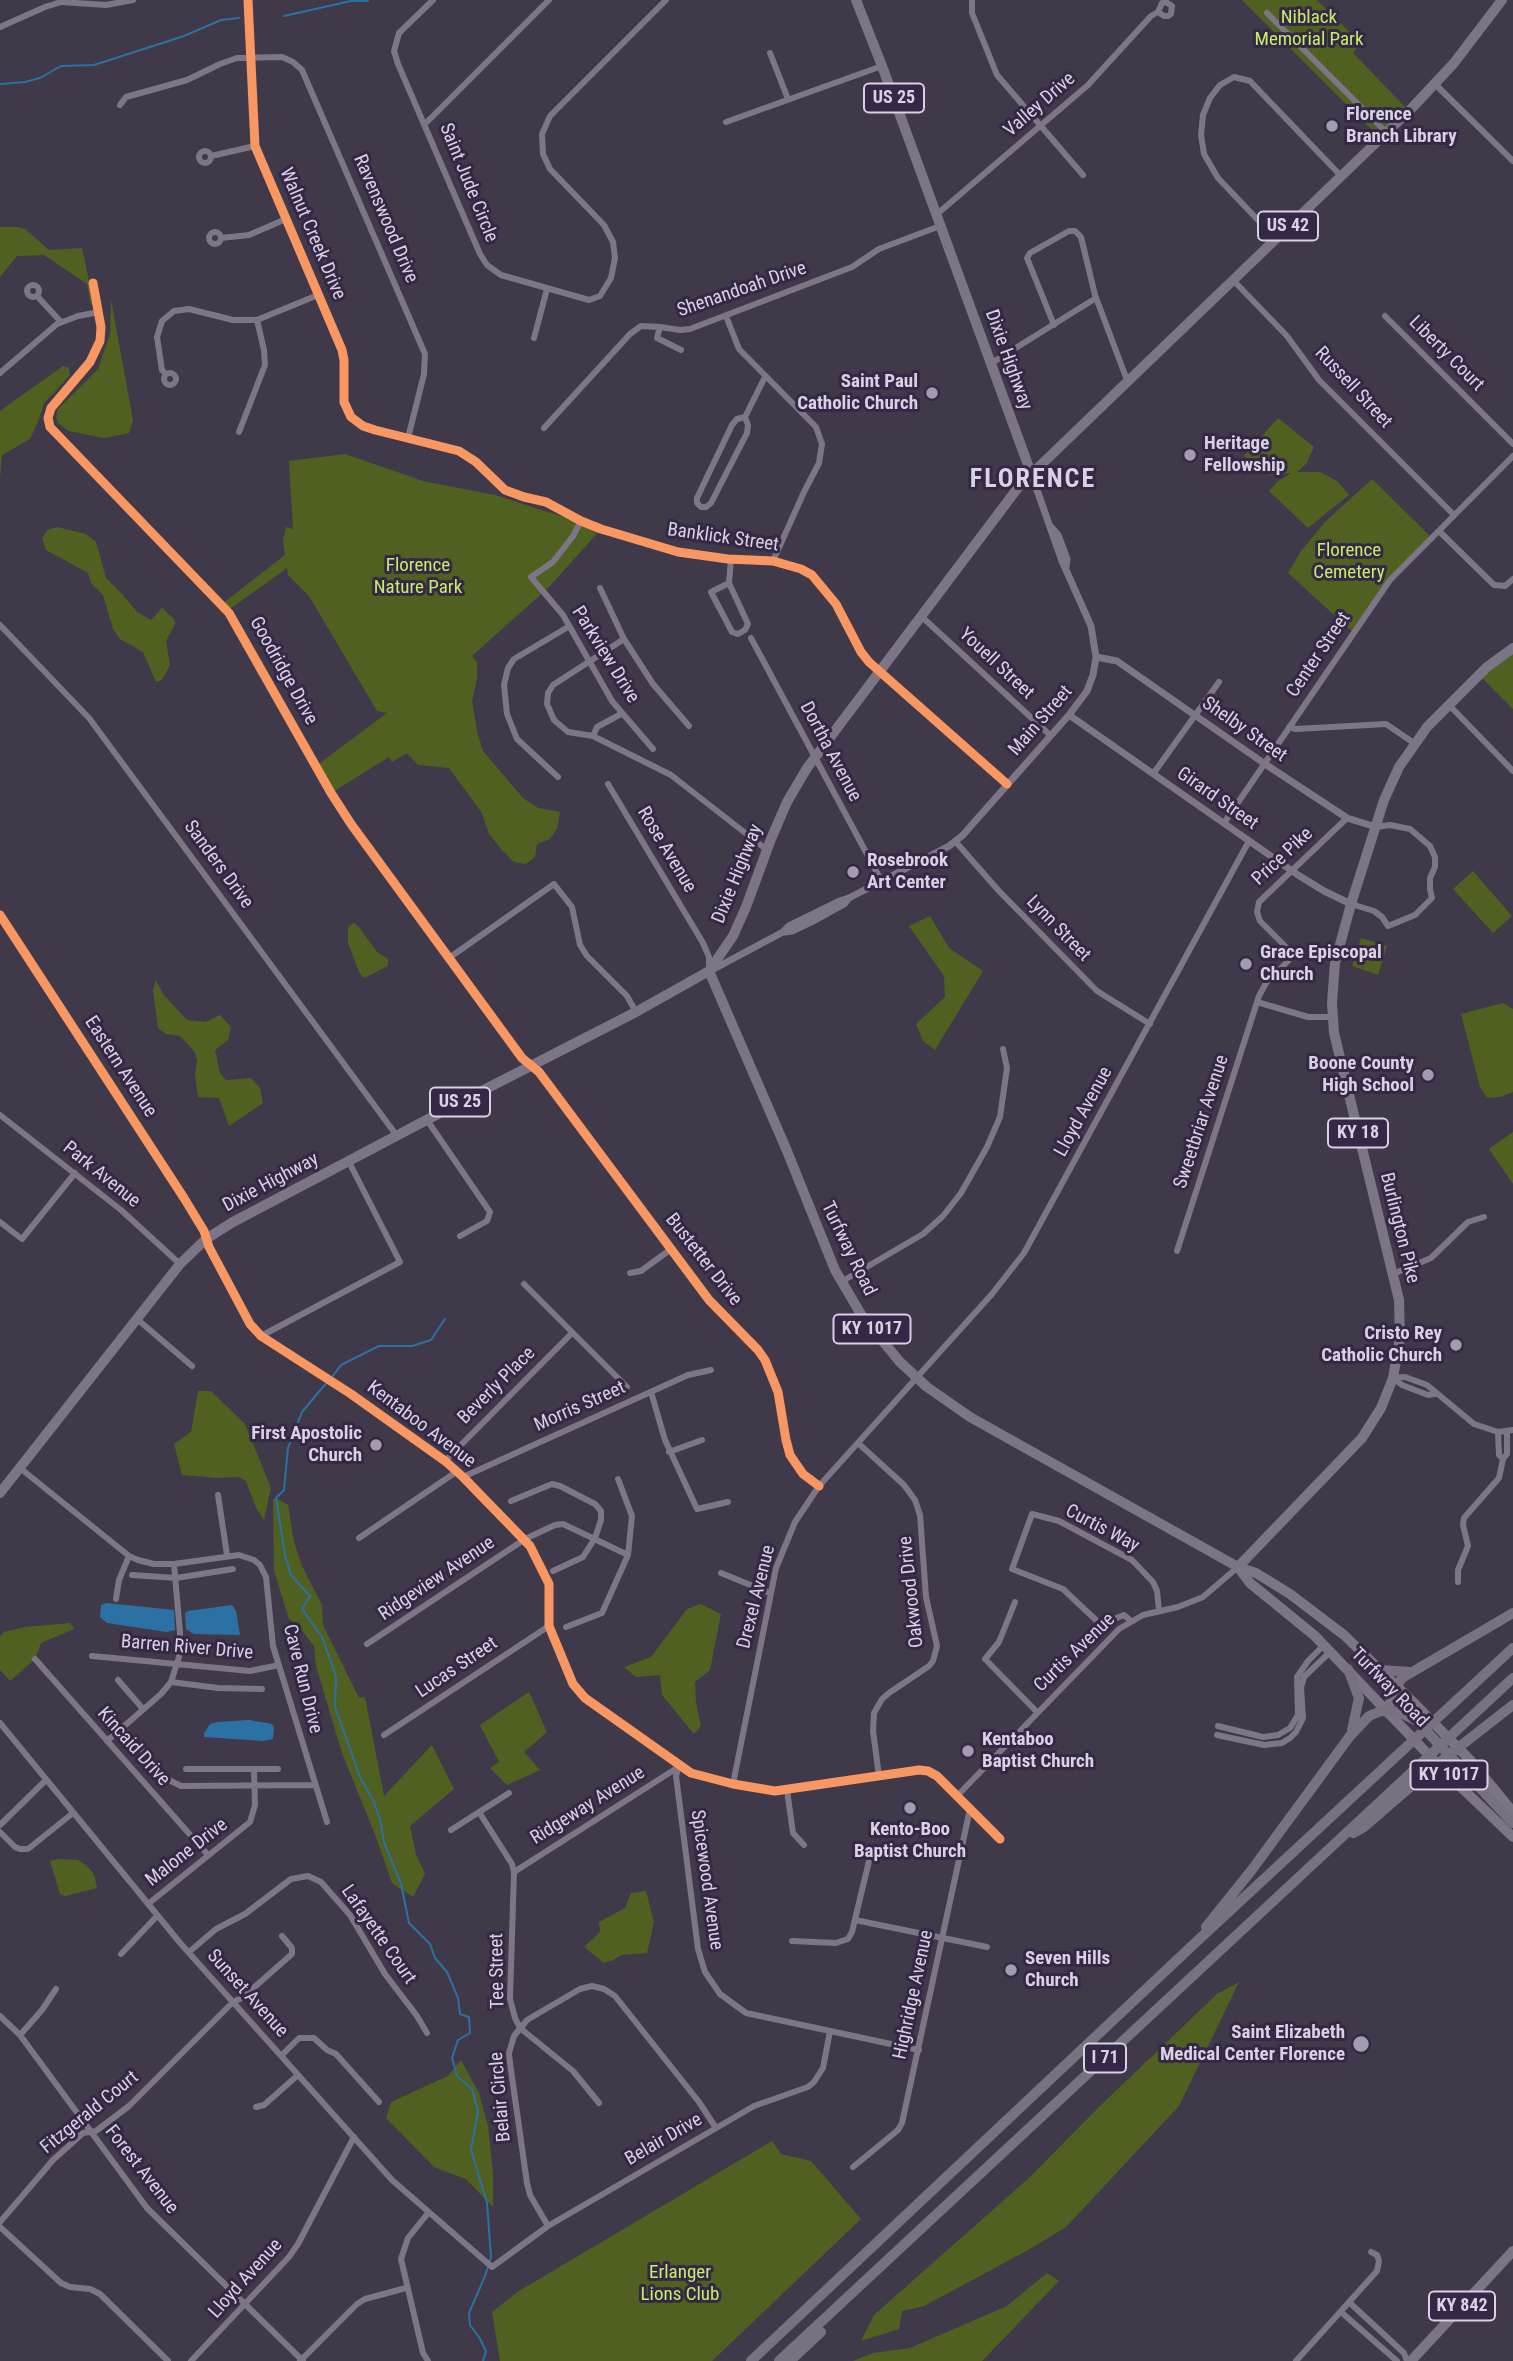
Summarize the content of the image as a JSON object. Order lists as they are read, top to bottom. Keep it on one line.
{"streets":{"highway":["I 71"],"main road":["US 25","US 42","Dixie Highway","KY 18","Burlington Pike","Turfway Road","KY 1017","KY 842"],"street":["Valley Drive","Saint Jude Circle","Ravenswood Drive","Walnut Creek Drive","Shenandoah Drive","Liberty Court","Russell Street","Banklick Street","Parkview Drive","Center Street","Youell Street","Goodridge Drive","Main Street","Shelby Street","Dortha Avenue","Girard Street","Rose Avenue","Price Pike","Sanders Drive","Lynn Street","Eastern Avenue","Lloyd Avenue","Sweetbriar Avenue","Park Avenue","Bustetter Drive","Beverly Place","Morris Street","Kentaboo Avenue","Curtis Way","Ridgeview Avenue","Oakwood Drive","Drexel Avenue","Barren River Drive","Curtis Avenue","Lucas Street","Cave Run Drive","Kincaid Drive","Ridgeway Avenue","Malone Drive","Spicewood Avenue","Lafayette Court","Tee Street","Sunset Avenue","Highridge Avenue","Belair Circle","Fitzgerald Court","Belair Drive","Forest Avenue"]},"crossings":[["Valley Drive","Dixie Highway"],["Ravenswood Drive","Walnut Creek Drive"],["Ravenswood Drive","Banklick Street"],["US 42","Dixie Highway"],["US 42","Russell Street"],["US 42","Main Street"],["Walnut Creek Drive","Banklick Street"],["Shenandoah Drive","Dixie Highway"],["Dixie Highway","Banklick Street"],["Dixie Highway","Youell Street"],["Dixie Highway","Goodridge Drive"],["Dixie Highway","Main Street"],["Dixie Highway","Dortha Avenue"],["Dixie Highway","Rose Avenue"],["Dixie Highway","Sanders Drive"],["Dixie Highway","Eastern Avenue"],["Dixie Highway","Park Avenue"],["Dixie Highway","Turfway Road"],["Dixie Highway","Bustetter Drive"],["Dixie Highway","Kentaboo Avenue"],["Dixie Highway","Cave Run Drive"],["Russell Street","Center Street"],["Banklick Street","Parkview Drive"],["Banklick Street","Main Street"],["Center Street","Shelby Street"],["Center Street","Girard Street"],["Youell Street","Main Street"],["Goodridge Drive","Bustetter Drive"],["Main Street","Shelby Street"],["Main Street","Dortha Avenue"],["Main Street","Girard Street"],["Main Street","Rose Avenue"],["Main Street","Lynn Street"],["Main Street","Turfway Road"],["Shelby Street","Price Pike"],["Shelby Street","Burlington Pike"],["Girard Street","Price Pike"],["Girard Street","Lloyd Avenue"],["Girard Street","Burlington Pike"],["Rose Avenue","Turfway Road"],["Price Pike","Sweetbriar Avenue"],["Lynn Street","Lloyd Avenue"],["Eastern Avenue","Kentaboo Avenue"],["Lloyd Avenue","Turfway Road"],["Lloyd Avenue","Drexel Avenue"],["Lloyd Avenue","Sunset Avenue"],["Lloyd Avenue","Forest Avenue"],["Burlington Pike","Turfway Road"],["Burlington Pike","Curtis Avenue"],["Turfway Road","Drexel Avenue"],["Turfway Road","Curtis Avenue"],["Bustetter Drive","Drexel Avenue"],["Beverly Place","Kentaboo Avenue"],["Morris Street","Kentaboo Avenue"],["Kentaboo Avenue","Ridgeview Avenue"],["Kentaboo Avenue","Oakwood Drive"],["Kentaboo Avenue","Drexel Avenue"],["Kentaboo Avenue","Curtis Avenue"],["Kentaboo Avenue","Lucas Street"],["Kentaboo Avenue","Ridgeway Avenue"],["Kentaboo Avenue","Spicewood Avenue"],["Kentaboo Avenue","Highridge Avenue"],["Curtis Way","Curtis Avenue"],["Oakwood Drive","Drexel Avenue"],["Barren River Drive","Cave Run Drive"],["Kincaid Drive","Malone Drive"],["Ridgeway Avenue","Spicewood Avenue"],["Ridgeway Avenue","Tee Street"],["Malone Drive","Sunset Avenue"],["Spicewood Avenue","Highridge Avenue"],["Spicewood Avenue","Belair Drive"],["Lafayette Court","Sunset Avenue"],["Tee Street","Belair Circle"],["Sunset Avenue","Fitzgerald Court"],["Sunset Avenue","Belair Drive"],["Belair Circle","Belair Drive"],["Fitzgerald Court","Forest Avenue"]],"districts":["FLORENCE"],"parks":["Niblack Memorial Park","Florence Cemetery","Florence Nature Park","Erlanger Lions Club"],"places":["Florence Branch Library","Saint Paul Catholic Church","Heritage Fellowship","Rosebrook Art Center","Grace Episcopal Church","Boone County High School","Cristo Rey Catholic Church","First Apostolic Church","Kentaboo Baptist Church","Kento-Boo Baptist Church","Seven Hills Church","Saint Elizabeth Medical Center Florence"]}
